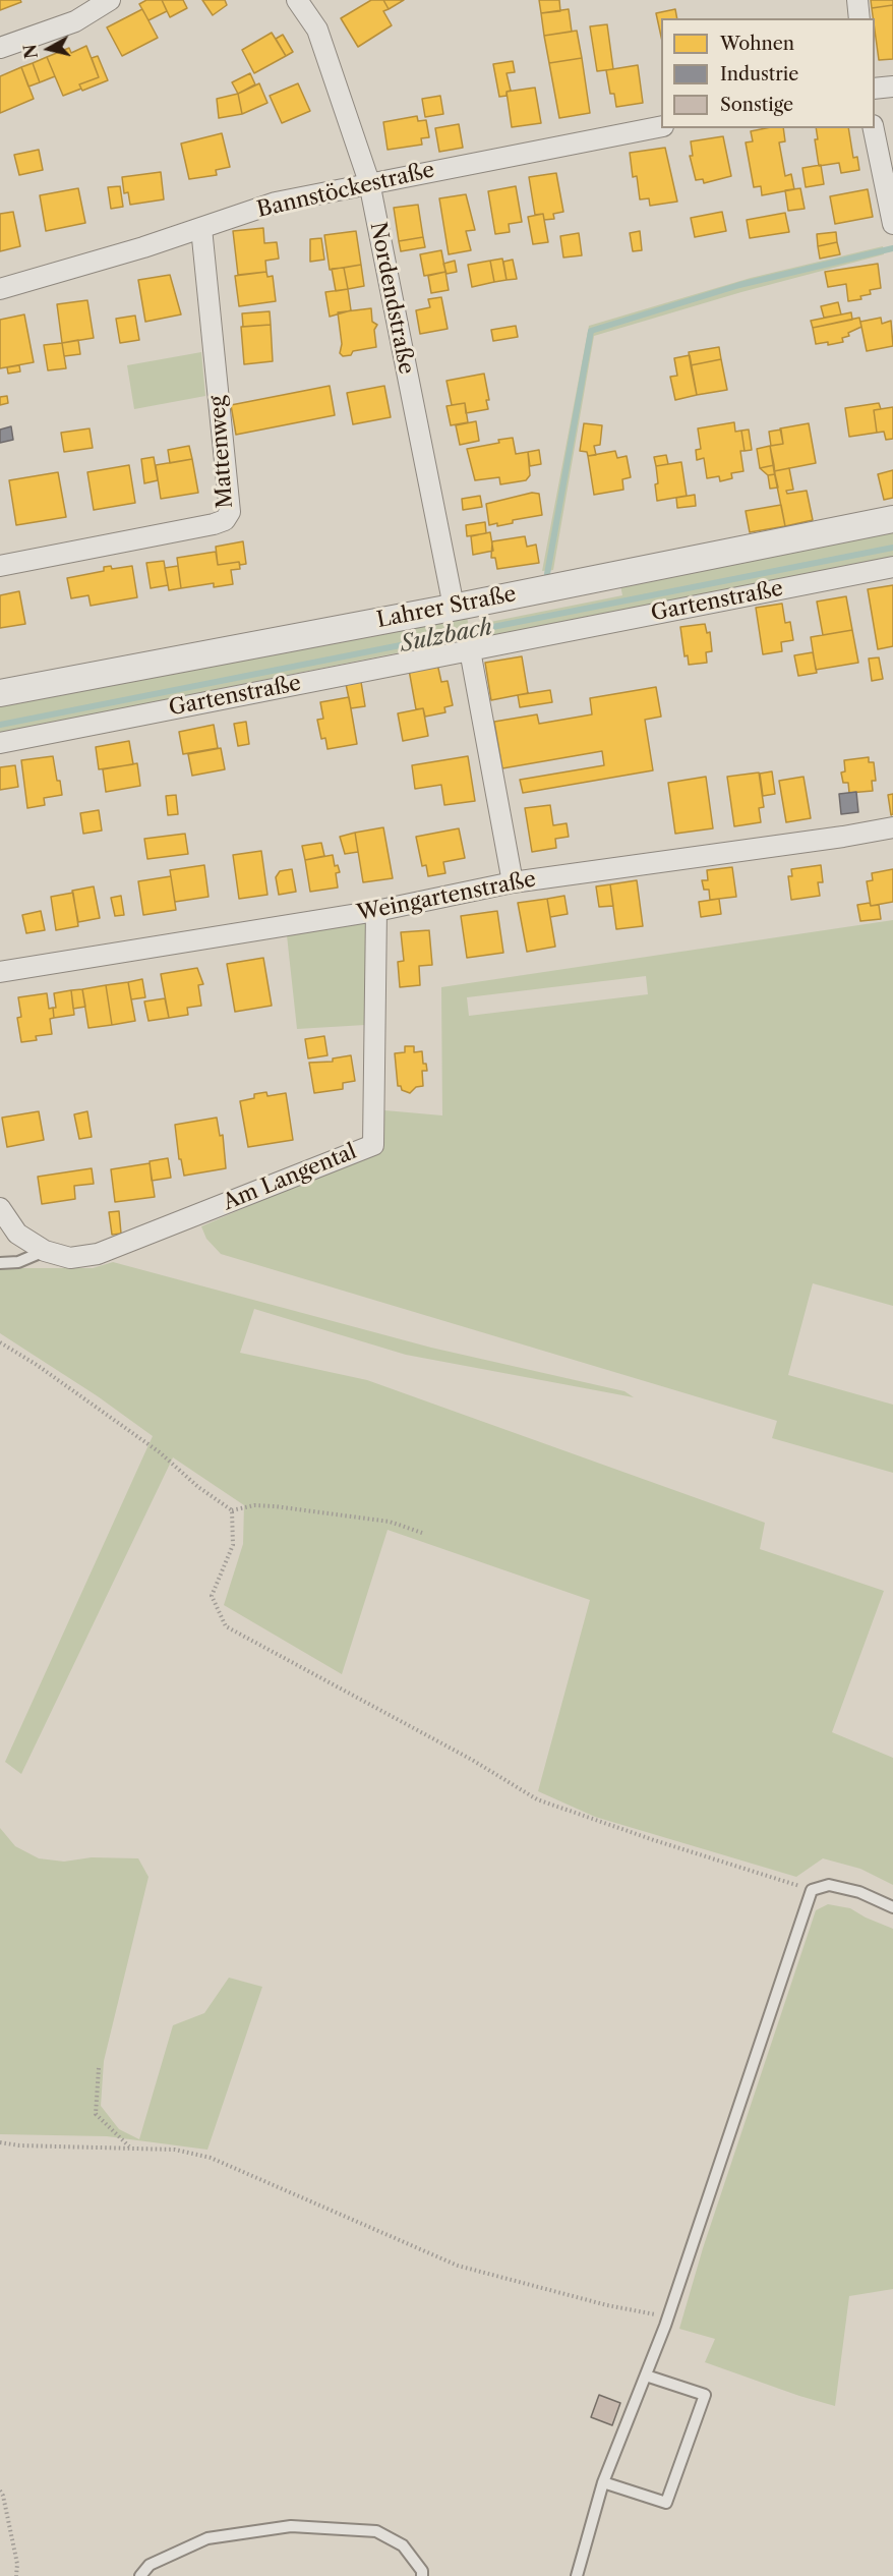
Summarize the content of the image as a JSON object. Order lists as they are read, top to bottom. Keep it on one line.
{"streets":{"street":["Bannstöckestraße","Nordendstraße","Mattenweg","Gartenstraße","Lahrer Straße","Weingartenstraße","Am Langental"]},"crossings":[["Bannstöckestraße","Nordendstraße"],["Bannstöckestraße","Mattenweg"],["Nordendstraße","Lahrer Straße"],["Weingartenstraße","Am Langental"]],"water":["Sulzbach"],"legend":["Wohnen","Industrie","Sonstige"],"north":"left"}
